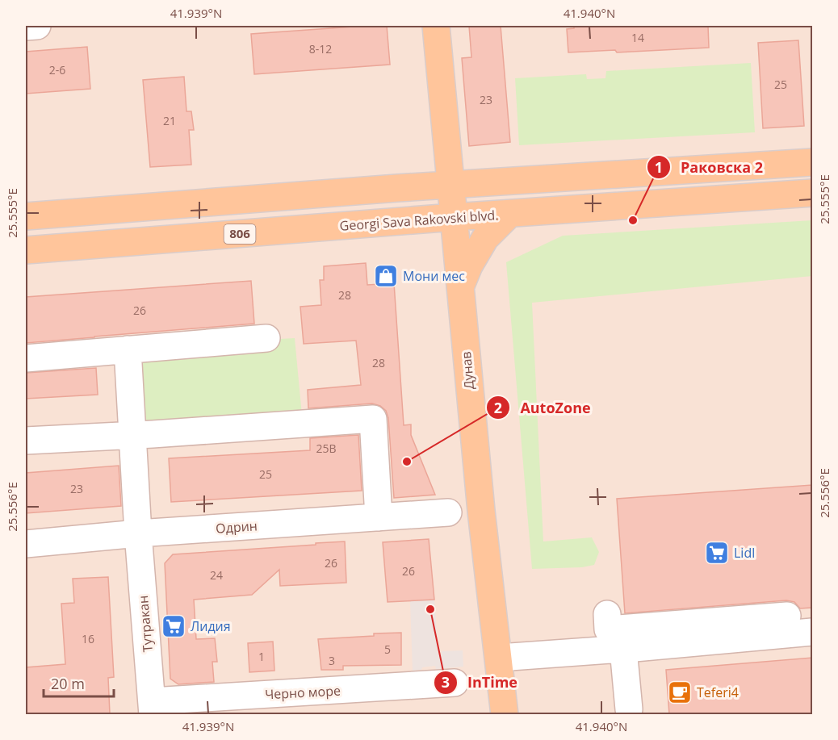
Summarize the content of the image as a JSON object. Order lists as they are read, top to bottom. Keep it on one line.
{"streets":{"main road":["Georgi Sava Rakovski blvd.","806","Дунав"],"street":["Одрин","Тутракан","Черно море"]},"crossings":[["Georgi Sava Rakovski blvd.","Дунав"],["Одрин","Тутракан"],["Тутракан","Черно море"]],"places":{"other":["Раковска 2","AutoZone","InTime"],"shop":["Мони мес"],"supermarket":["Lidl","Лидия"],"cafe":["Teferi4"]},"house_numbers":["14","8-12","2-6","25","23","21","28","26","28","25В","25","23","26","26","24","16","5","1","3"],"scale_bar":"20 m","coordinates":["41.939°N","41.940°N","25.555°E","25.556°E"]}
